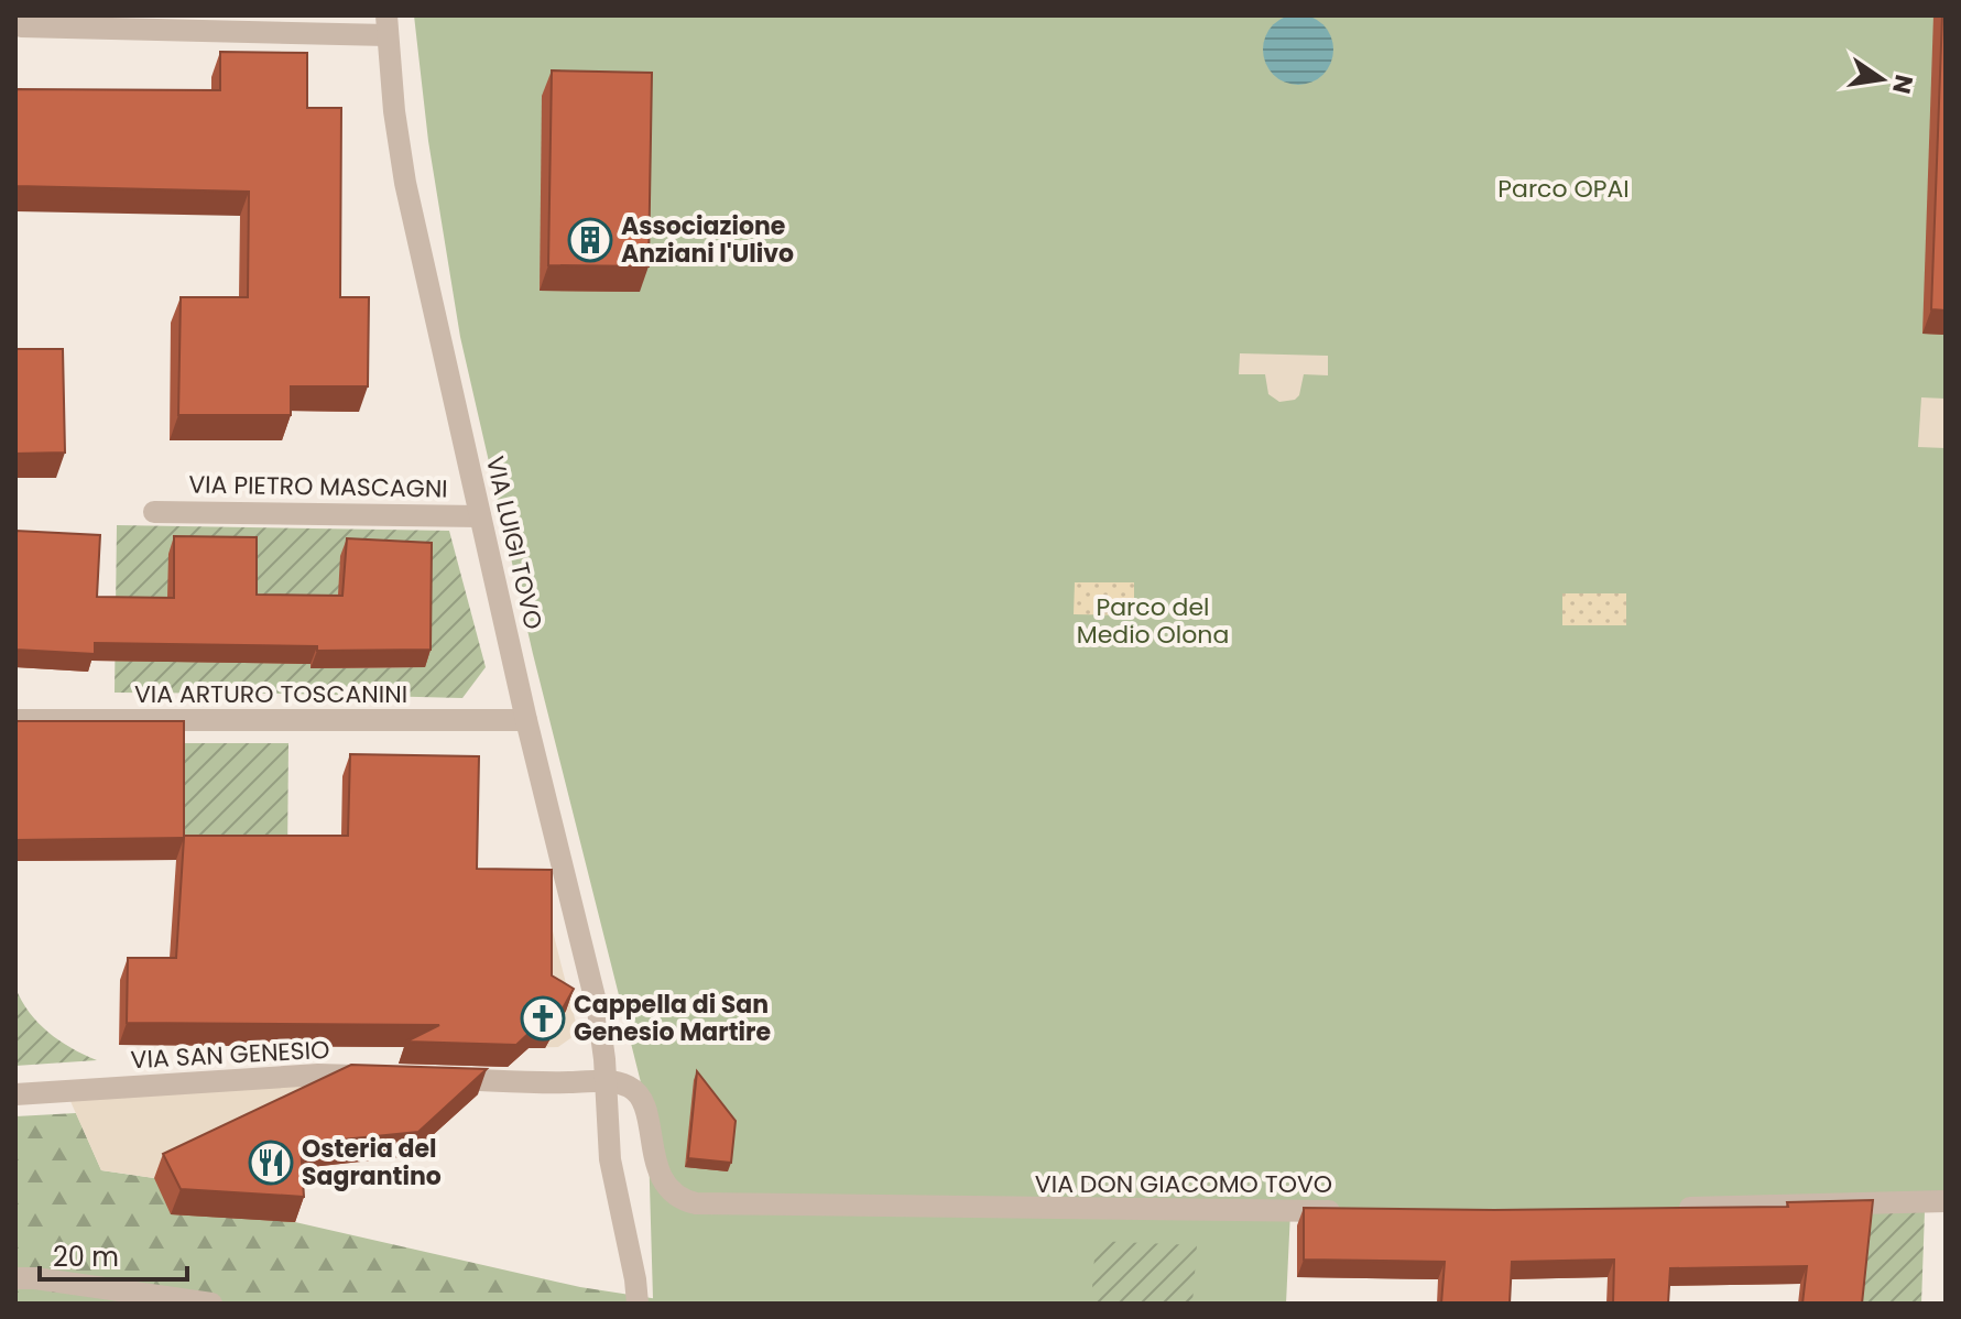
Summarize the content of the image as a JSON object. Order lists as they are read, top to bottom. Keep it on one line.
{"streets":{"street":["VIA PIETRO MASCAGNI","VIA LUIGI TOVO","VIA ARTURO TOSCANINI","VIA SAN GENESIO","VIA DON GIACOMO TOVO"]},"crossings":[["VIA PIETRO MASCAGNI","VIA LUIGI TOVO"],["VIA LUIGI TOVO","VIA ARTURO TOSCANINI"],["VIA LUIGI TOVO","VIA DON GIACOMO TOVO"]],"parks":["Parco OPAI","Parco del Medio Olona"],"places":{"building":["Associazione Anziani l'Ulivo"],"church":["Cappella di San Genesio Martire"],"restaurant":["Osteria del Sagrantino"]},"scale_bar":"20 m","north":"right"}
